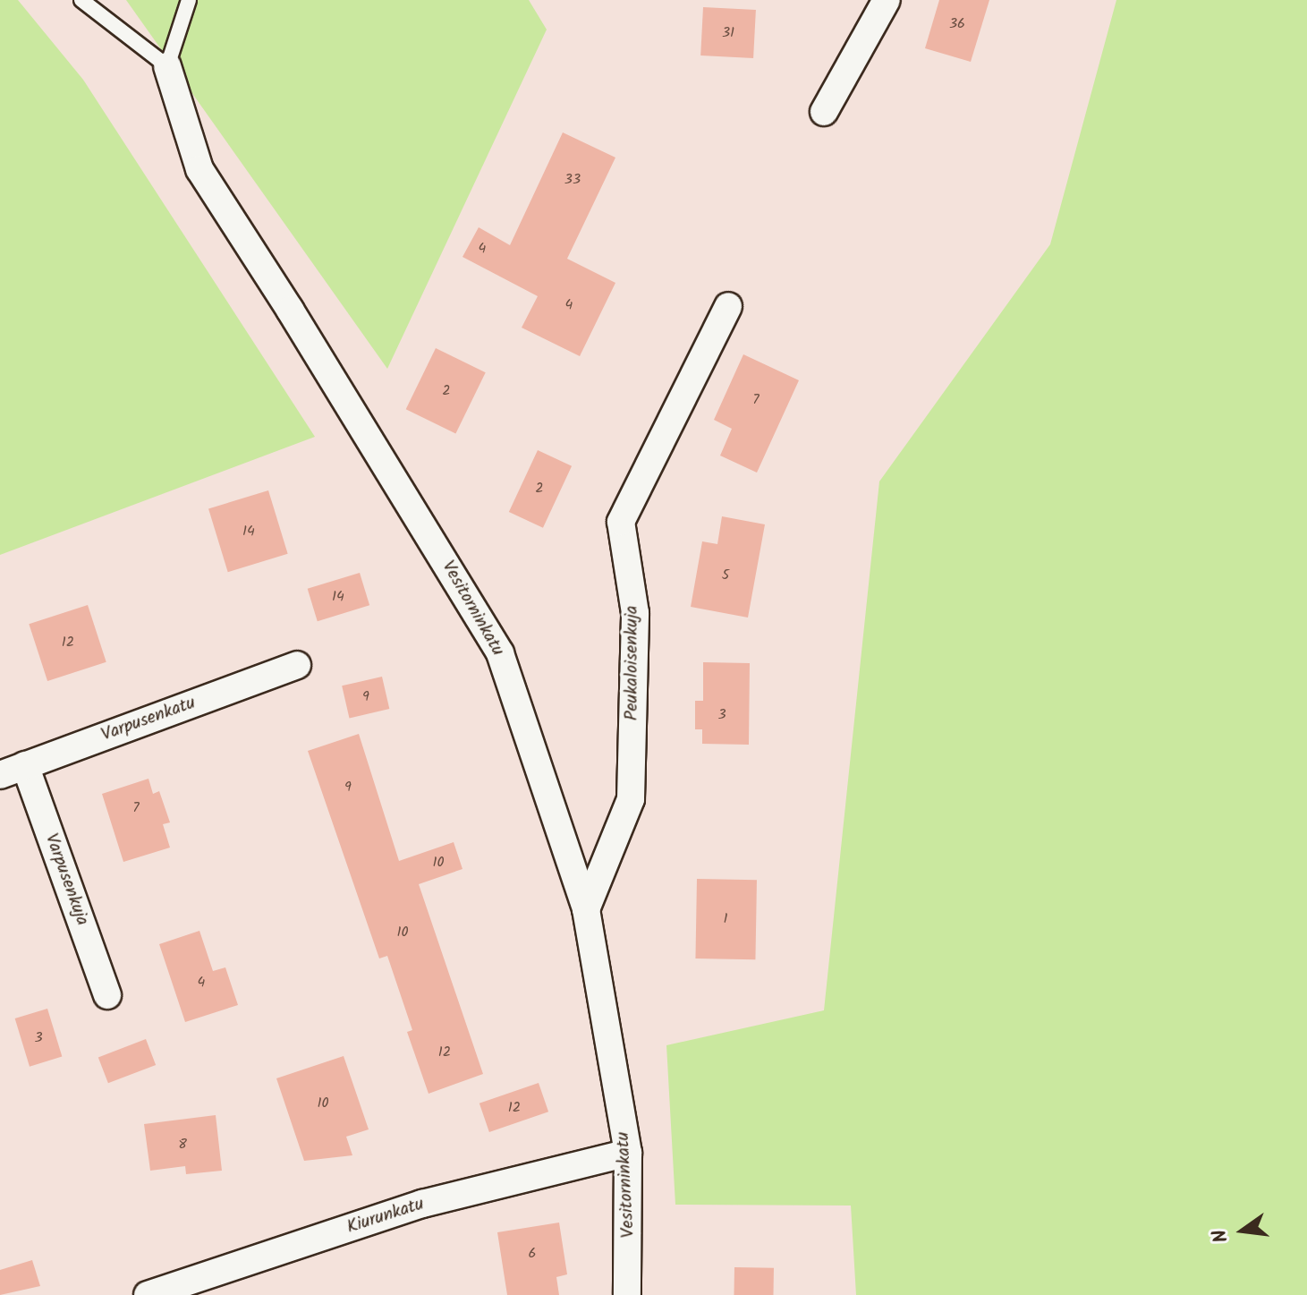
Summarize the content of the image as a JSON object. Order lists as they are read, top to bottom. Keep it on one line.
{"streets":{"street":["Vesitorninkatu","Peukaloisenkuja","Varpusenkatu","Varpusenkuja","Kiurunkatu"]},"crossings":[["Vesitorninkatu","Peukaloisenkuja"],["Vesitorninkatu","Kiurunkatu"],["Varpusenkatu","Varpusenkuja"]],"house_numbers":["36","31","33","4","4","2","7","2","14","5","14","12","9","3","9","7","10","1","10","4","3","12","10","12","8","6"],"north":"left"}
